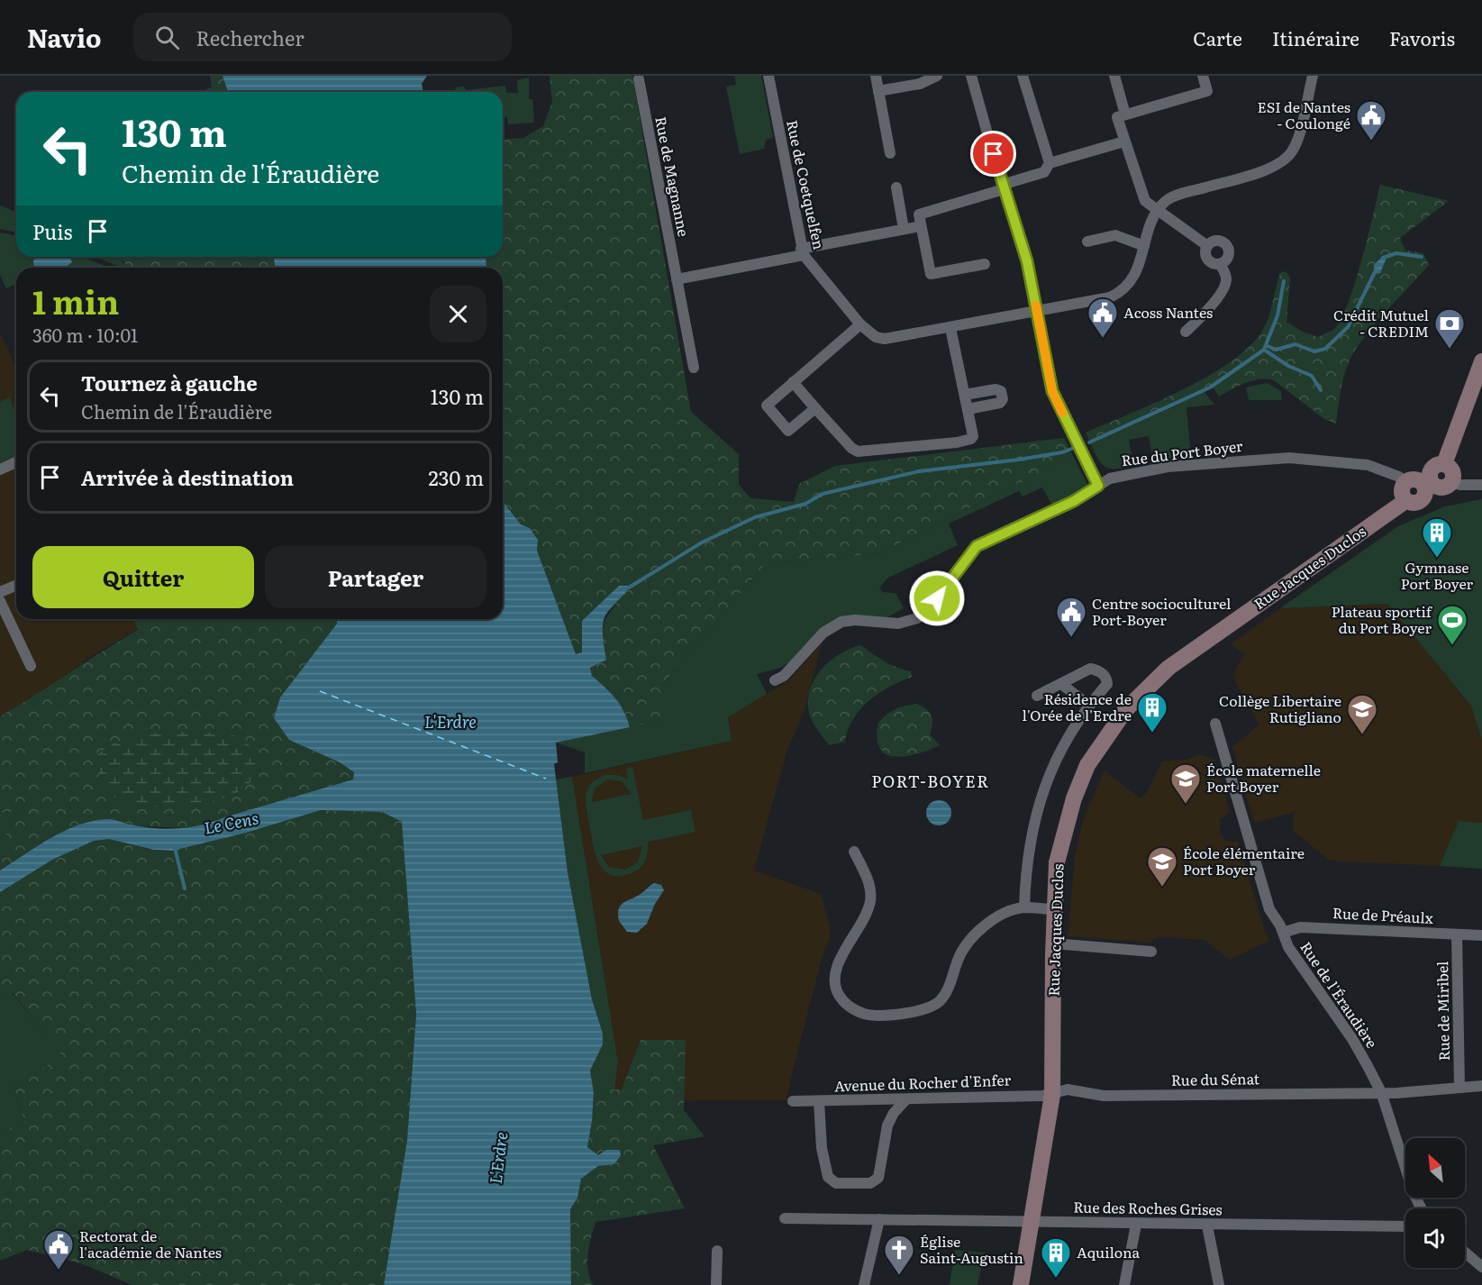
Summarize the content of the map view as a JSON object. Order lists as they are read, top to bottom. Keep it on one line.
{"streets":{"street":["Rue de Magnanne","Rue de Coetquelfen","Rue du Port Boyer","Rue Jacques Duclos","Rue de Préaulx","Rue de l'Éraudière","Rue de Miribel","Rue du Sénat","Avenue du Rocher d'Enfer","Rue des Roches Grises"]},"crossings":[["Rue du Port Boyer","Rue Jacques Duclos"],["Rue Jacques Duclos","Rue du Sénat"],["Rue Jacques Duclos","Avenue du Rocher d'Enfer"],["Rue Jacques Duclos","Rue des Roches Grises"],["Rue de Préaulx","Rue de l'Éraudière"],["Rue de Préaulx","Rue de Miribel"],["Rue de l'Éraudière","Rue du Sénat"],["Rue de Miribel","Rue du Sénat"],["Rue du Sénat","Avenue du Rocher d'Enfer"]],"districts":["PORT-BOYER"],"water":["L'Erdre","Le Cens"],"places":{"public building":["ESI de Nantes - Coulongé","Acoss Nantes","Centre socioculturel Port-Boyer","Rectorat de l'académie de Nantes"],"bank":["Crédit Mutuel - CREDIM"],"building":["Gymnase Port Boyer","Résidence de l'Orée de l'Erdre","Aquilona"],"sports":["Plateau sportif du Port Boyer"],"school or university":["Collège Libertaire Rutigliano","École maternelle Port Boyer","École élémentaire Port Boyer"],"church":["Église Saint-Augustin"]},"north":"top left","page":{"header":"Navio","search":"Rechercher","nav":["Carte","Itinéraire","Favoris"],"turn":["130 m","Chemin de l'Éraudière"],"then":"Puis","heading":["1 min","360 m · 10:01"],"list":[{"name":"Tournez à gauche","note":"Chemin de l'Éraudière","value":"130 m"},{"name":"Arrivée à destination","value":"230 m"}],"buttons":["Quitter","Partager"]}}
